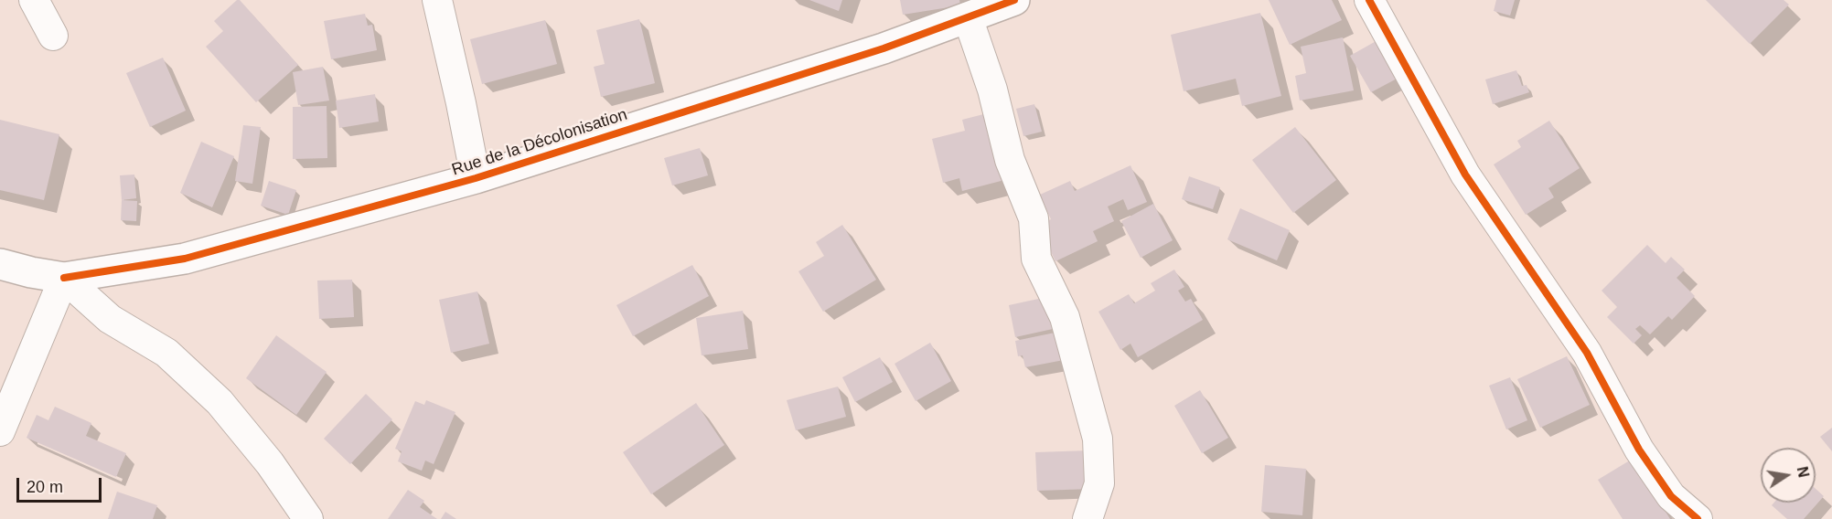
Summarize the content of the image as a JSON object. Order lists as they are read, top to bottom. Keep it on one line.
{"streets":{"street":["Rue de la Décolonisation"]},"scale_bar":"20 m","north":"right"}
